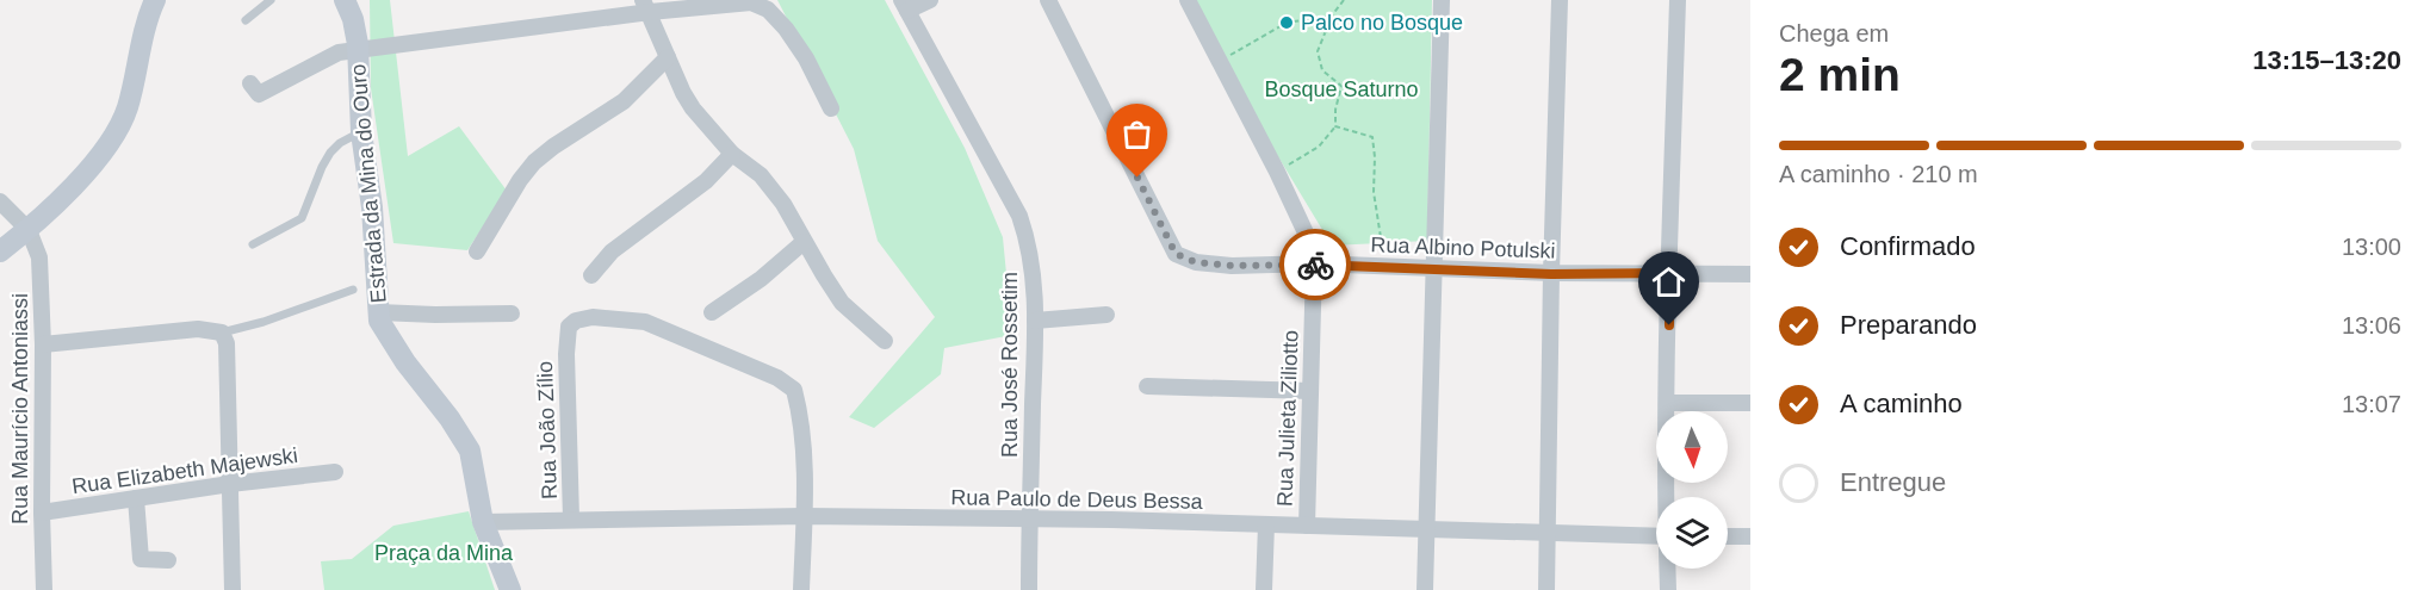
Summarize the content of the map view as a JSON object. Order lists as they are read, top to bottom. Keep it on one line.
{"streets":{"street":["Estrada da Mina do Ouro","Rua Albino Potulski","Rua José Rossetim","Rua Maurício Antoniassi","Rua Julieta Ziliotto","Rua João Zílio","Rua Elizabeth Majewski","Rua Paulo de Deus Bessa"]},"crossings":[["Estrada da Mina do Ouro","Rua Paulo de Deus Bessa"],["Rua Albino Potulski","Rua Julieta Ziliotto"],["Rua José Rossetim","Rua Paulo de Deus Bessa"],["Rua Maurício Antoniassi","Rua Elizabeth Majewski"],["Rua Julieta Ziliotto","Rua Paulo de Deus Bessa"],["Rua João Zílio","Rua Paulo de Deus Bessa"]],"parks":["Bosque Saturno","Praça da Mina"],"places":["Palco no Bosque"],"north":"bottom","page":{"heading":["2 min","Chega em","13:15–13:20"],"bar":"A caminho · 210 m","list":[["Confirmado","13:00"],["Preparando","13:06"],["A caminho","13:07"],"Entregue"]}}
